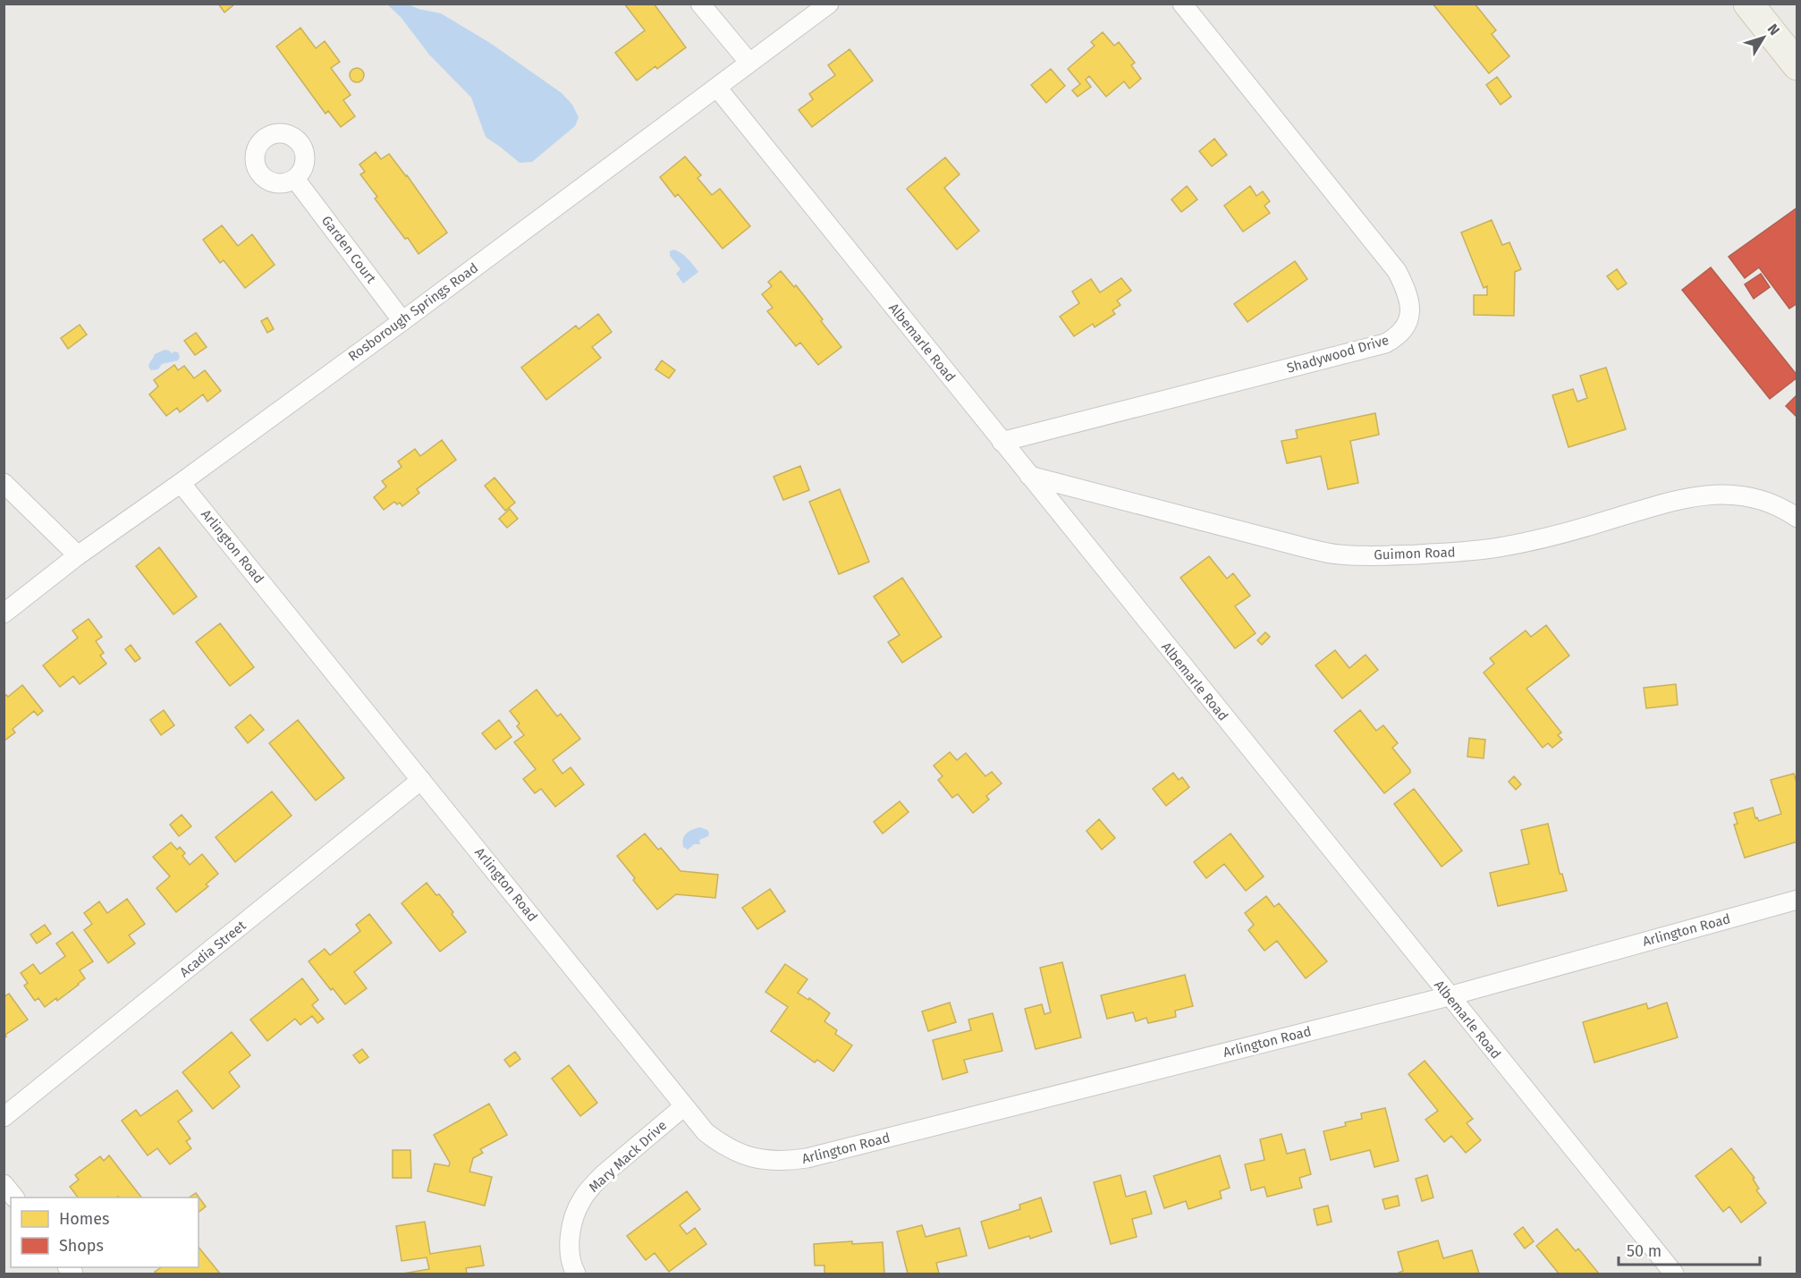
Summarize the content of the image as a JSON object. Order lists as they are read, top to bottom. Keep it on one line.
{"streets":{"street":["Garden Court","Rosborough Springs Road","Albemarle Road","Shadywood Drive","Arlington Road","Guimon Road","Acadia Street","Mary Mack Drive"]},"crossings":[["Garden Court","Rosborough Springs Road"],["Rosborough Springs Road","Albemarle Road"],["Rosborough Springs Road","Arlington Road"],["Albemarle Road","Shadywood Drive"],["Albemarle Road","Arlington Road"],["Albemarle Road","Guimon Road"],["Arlington Road","Acadia Street"],["Arlington Road","Mary Mack Drive"]],"legend":["Homes","Shops"],"scale_bar":"50 m","north":"top right"}
